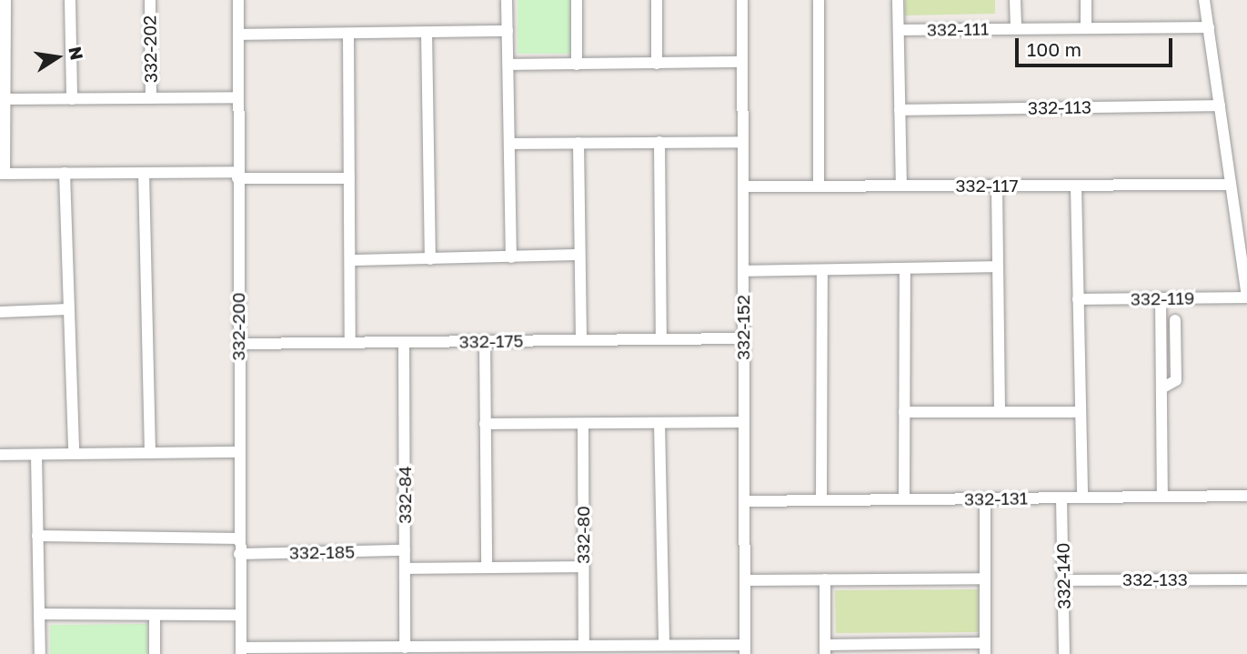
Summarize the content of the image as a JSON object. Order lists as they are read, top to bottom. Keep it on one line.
{"streets":{"street":["332-111","332-202","332-113","332-117","332-119","332-200","332-152","332-175","332-84","332-131","332-80","332-185","332-140","332-133"]},"crossings":[["332-117","332-152"],["332-200","332-175"],["332-200","332-185"],["332-152","332-175"],["332-152","332-131"],["332-175","332-84"],["332-84","332-185"],["332-131","332-140"],["332-140","332-133"]],"scale_bar":"100 m","north":"right"}
